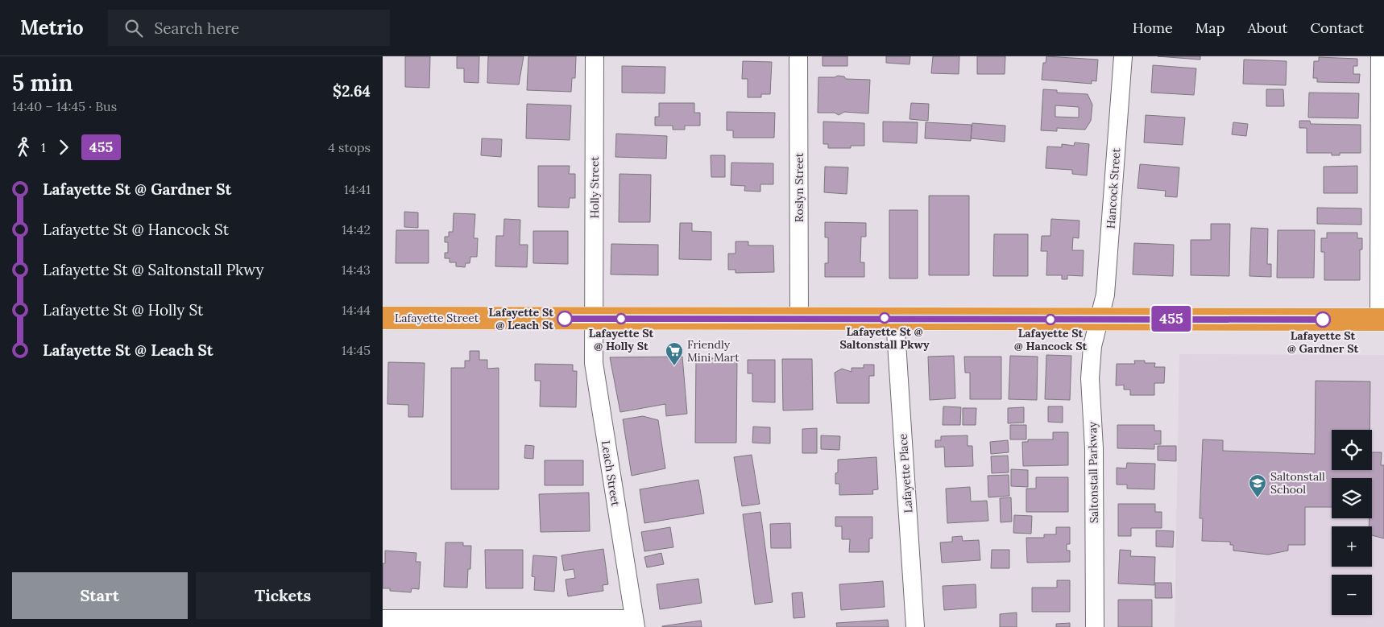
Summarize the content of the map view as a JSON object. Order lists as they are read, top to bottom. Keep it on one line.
{"streets":{"highway":["Lafayette Street"],"street":["Holly Street","Roslyn Street","Hancock Street","Saltonstall Parkway","Leach Street","Lafayette Place"]},"crossings":[["Holly Street","Lafayette Street"],["Holly Street","Leach Street"],["Roslyn Street","Lafayette Street"],["Hancock Street","Lafayette Street"],["Hancock Street","Saltonstall Parkway"],["Lafayette Street","Saltonstall Parkway"],["Lafayette Street","Leach Street"],["Lafayette Street","Lafayette Place"]],"places":{"other":["Lafayette St @ Saltonstall Pkwy","Lafayette St @ Leach St","Lafayette St @ Holly St","Lafayette St @ Hancock St","Lafayette St @ Gardner St"],"supermarket":["Friendly Mini Mart"],"school or university":["Saltonstall School"]},"lines":["bus line 455"],"page":{"header":"Metrio","search":"Search here","nav":["Home","Map","About","Contact"],"heading":["5 min","14:40 – 14:45 · Bus","$2.64"],"on_map":"455","legs":["1","455","4 stops"],"list":[{"name":"Lafayette St @ Gardner St","value":"14:41"},{"name":"Lafayette St @ Hancock St","value":"14:42"},{"name":"Lafayette St @ Saltonstall Pkwy","value":"14:43"},{"name":"Lafayette St @ Holly St","value":"14:44"},{"name":"Lafayette St @ Leach St","value":"14:45"}],"map_buttons":["+","−"],"buttons":["Start","Tickets"]}}
